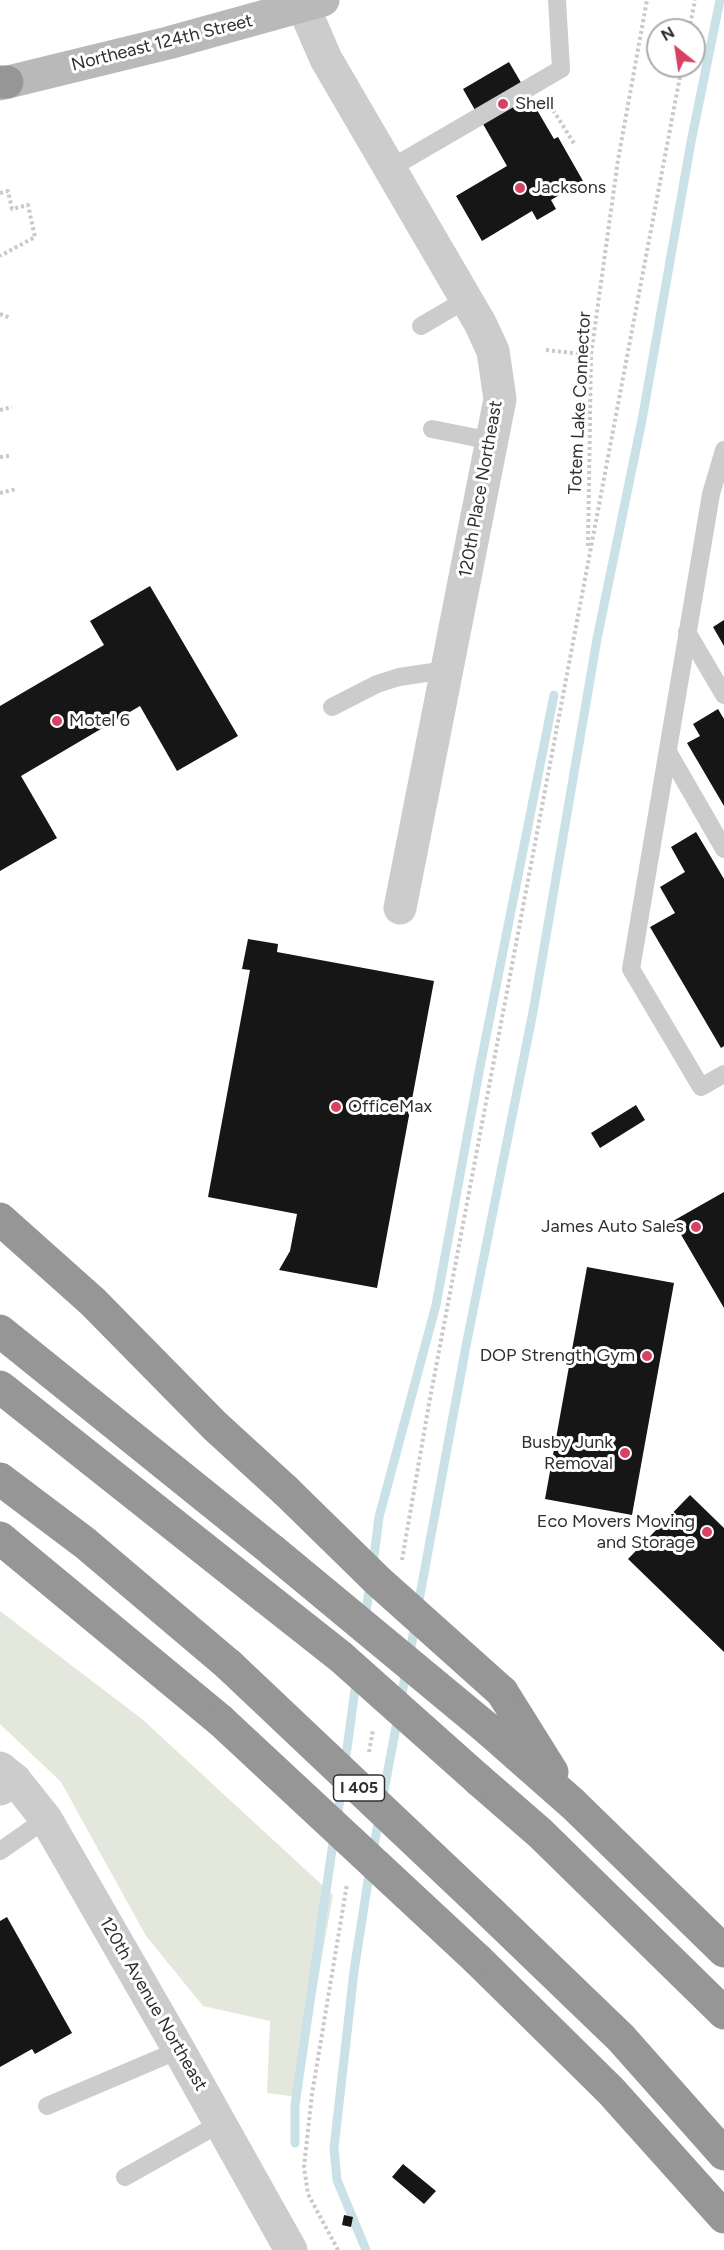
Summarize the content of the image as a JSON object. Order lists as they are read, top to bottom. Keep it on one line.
{"streets":{"highway":["I 405"],"main road":["Northeast 124th Street"],"street":["120th Place Northeast","120th Avenue Northeast"],"path":["Totem Lake Connector"]},"crossings":[["Northeast 124th Street","120th Place Northeast"]],"places":["Shell","Jacksons","Motel 6","OfficeMax","James Auto Sales","DOP Strength Gym","Busby Junk Removal","Eco Movers Moving and Storage"],"north":"top left"}
